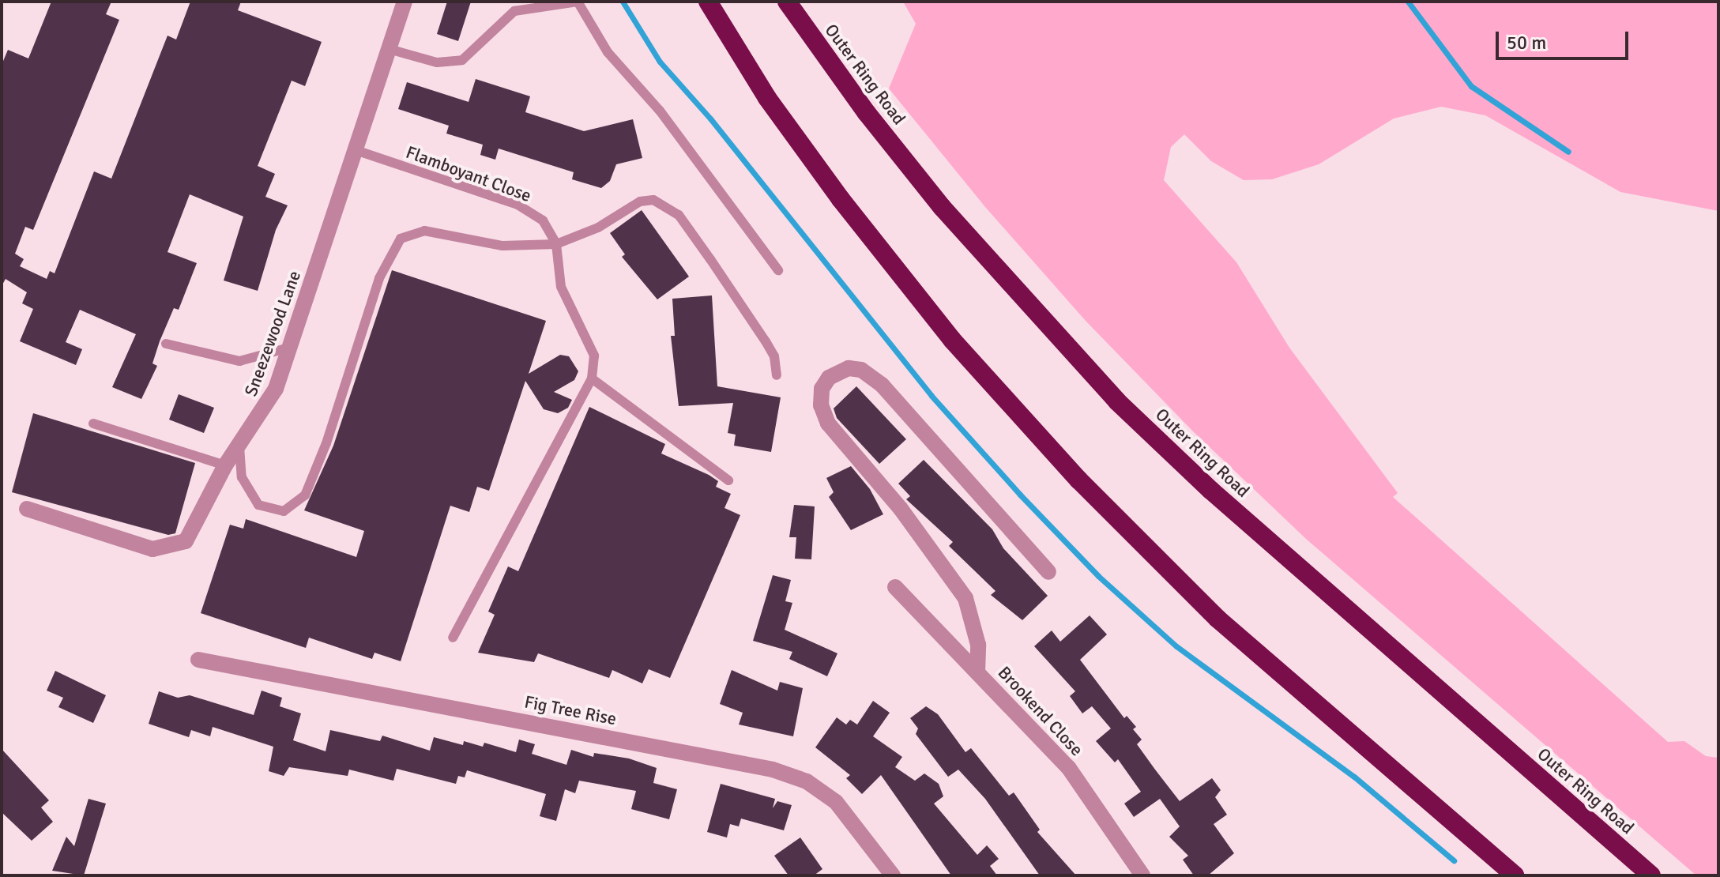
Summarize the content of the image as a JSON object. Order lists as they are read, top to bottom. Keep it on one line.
{"streets":{"highway":["Outer Ring Road"],"street":["Sneezewood Lane","Fig Tree Rise","Brookend Close"],"lane":["Flamboyant Close"]},"crossings":[["Flamboyant Close","Sneezewood Lane"]],"scale_bar":"50 m"}
